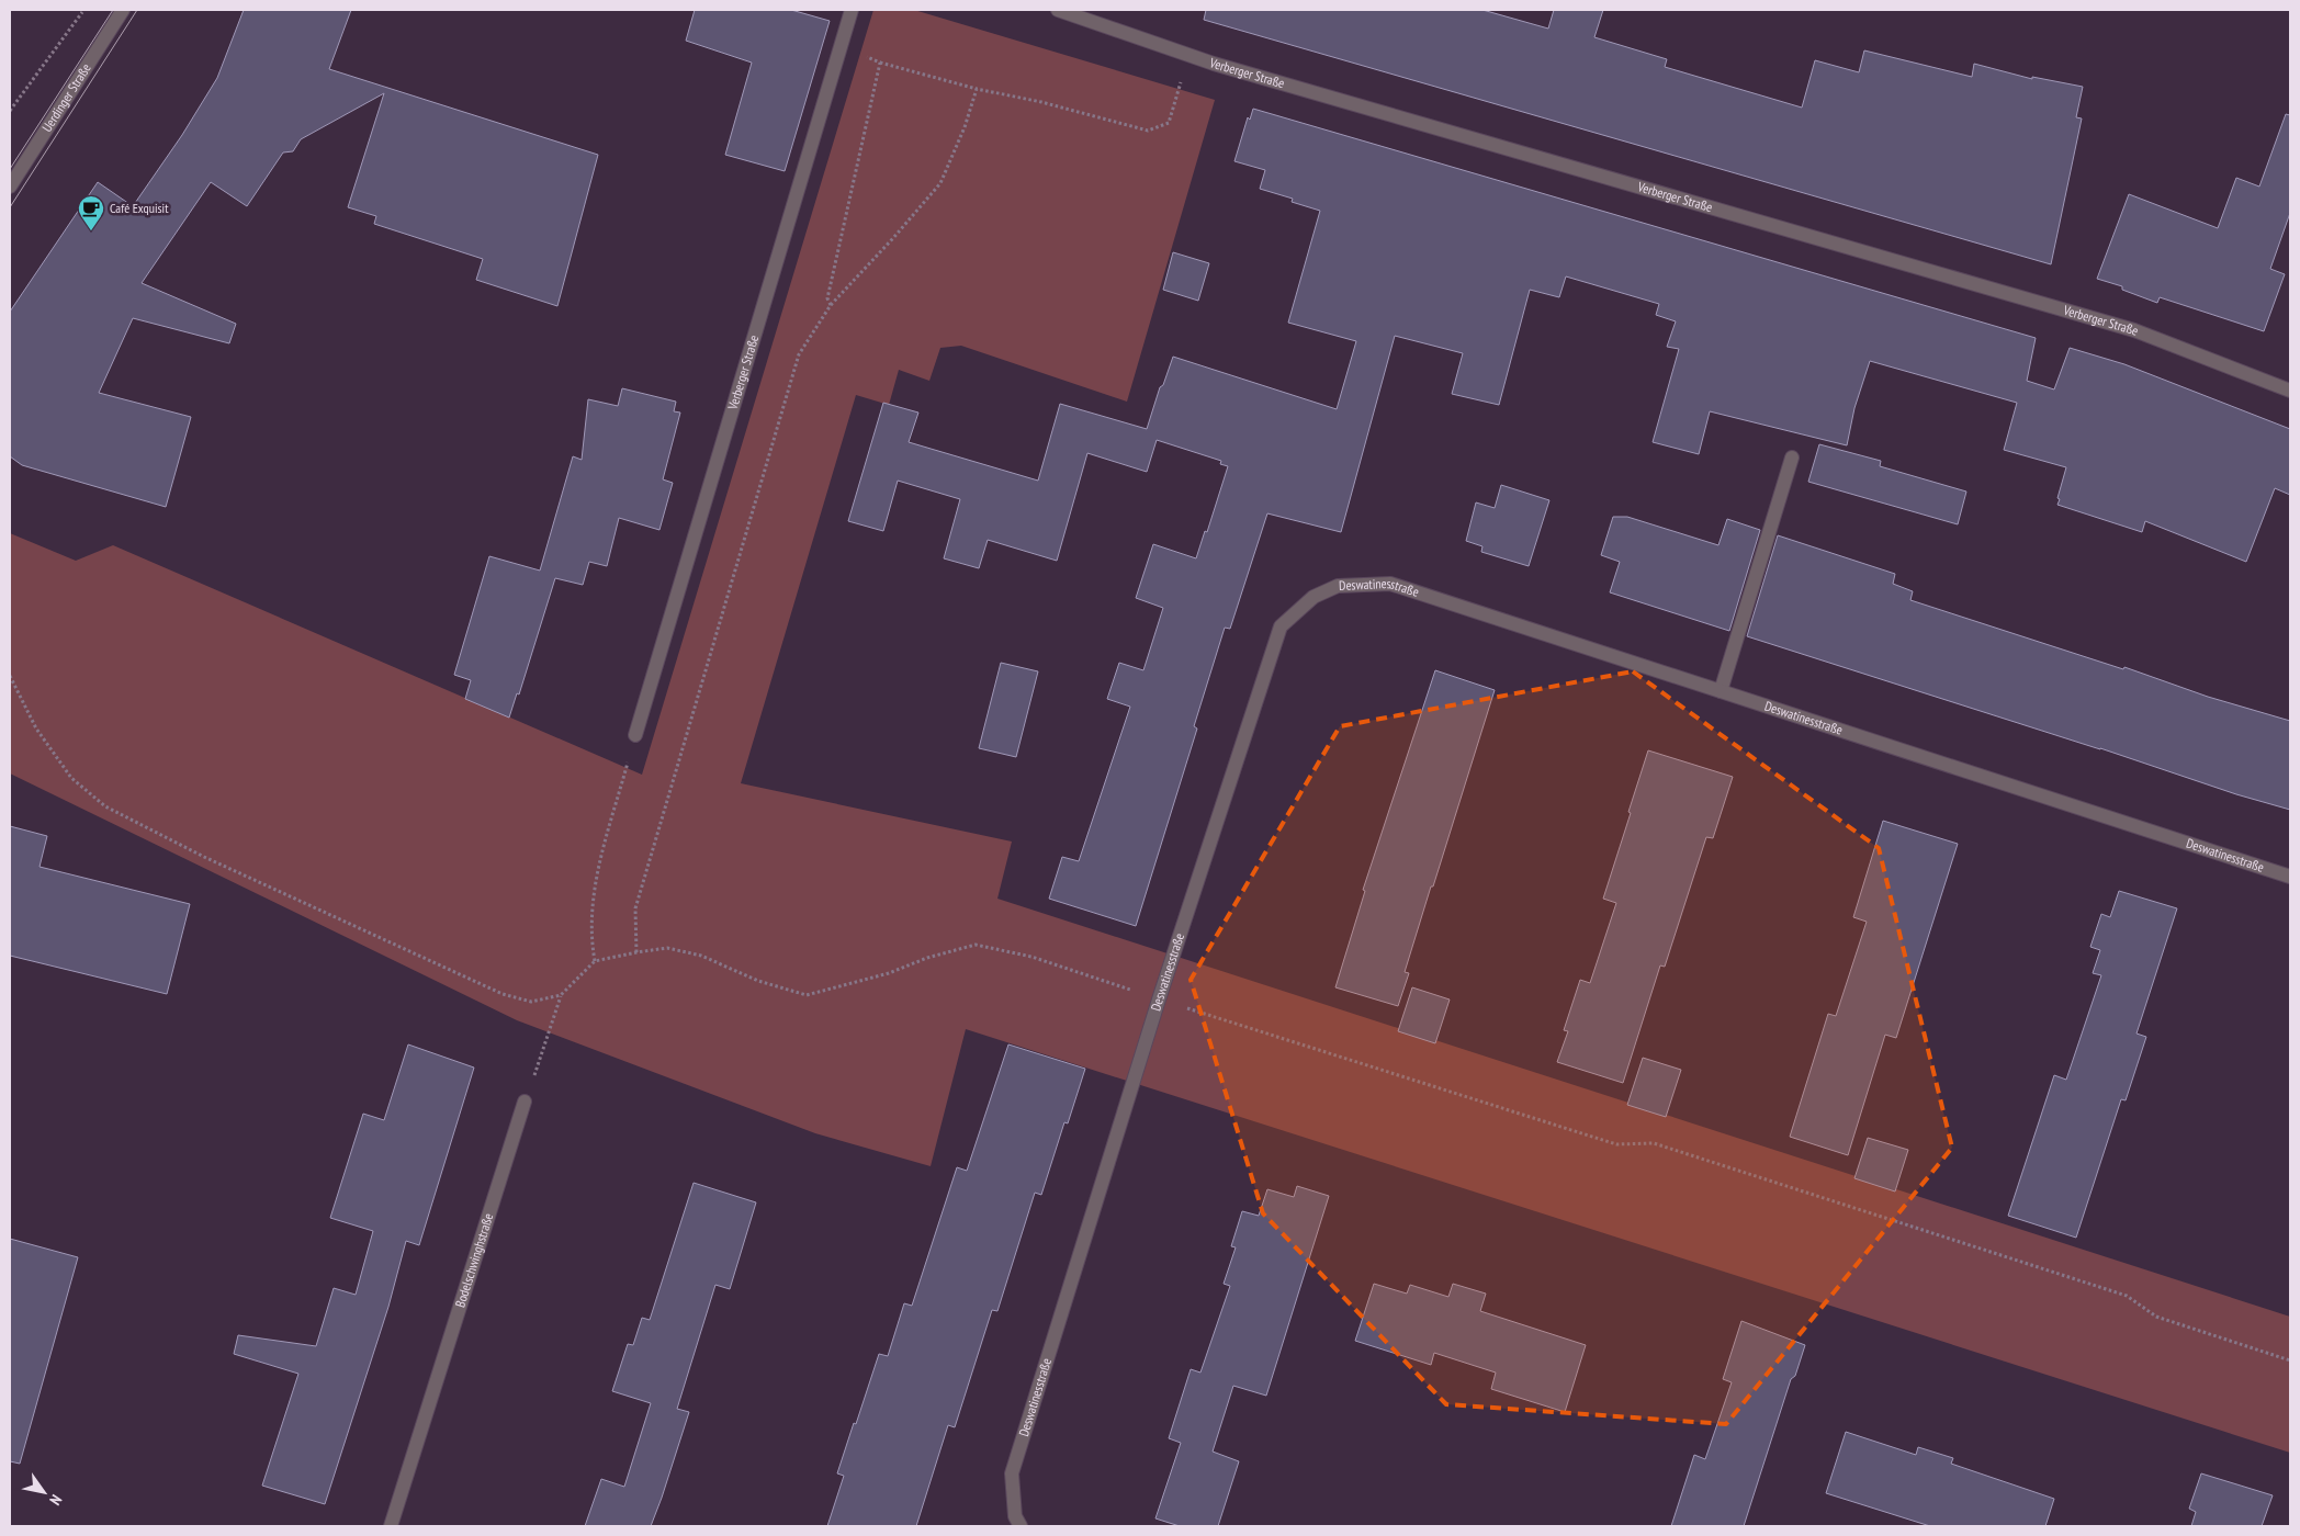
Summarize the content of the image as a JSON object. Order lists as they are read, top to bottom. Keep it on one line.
{"streets":{"street":["Verberger Straße","Uerdinger Straße","Deswatinesstraße","Bodelschwinghstraße"]},"places":{"cafe":["Café Exquisit"]},"north":"bottom right"}
